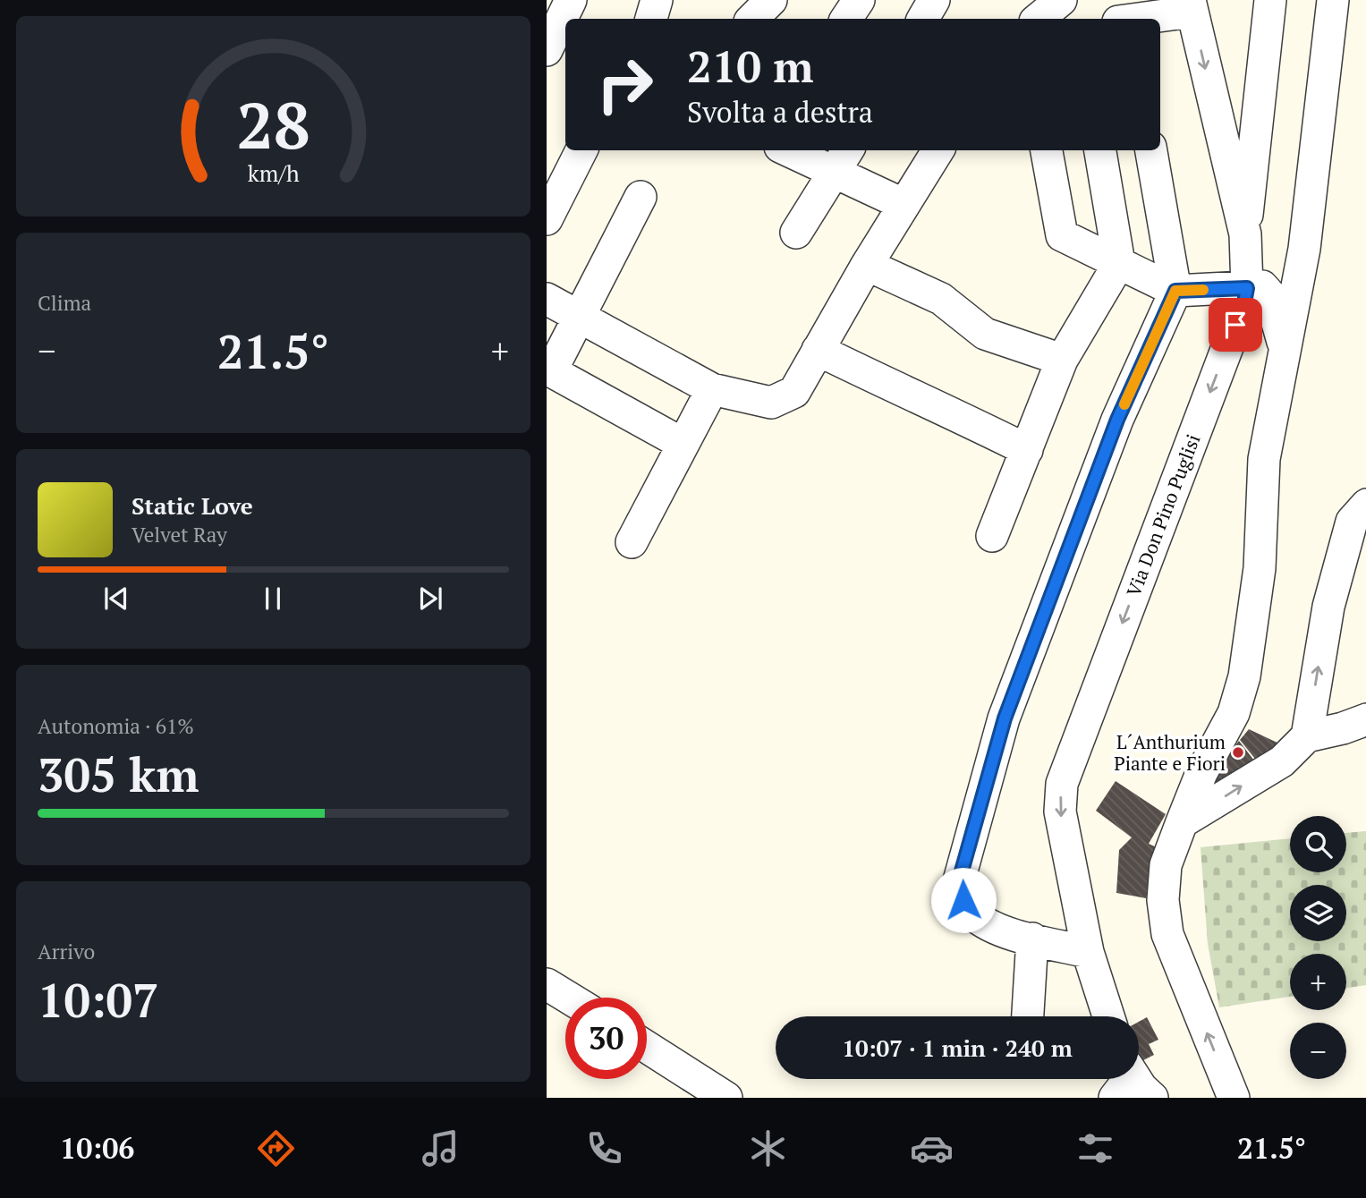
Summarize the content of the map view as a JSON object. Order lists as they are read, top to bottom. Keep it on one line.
{"streets":{"street":["Via Don Pino Puglisi"]},"places":["L´Anthurium Piante e Fiori"],"page":{"turn":["210 m","Svolta a destra"],"tile":["Clima",["Autonomia · 61%","305 km"],["Arrivo","10:07"]],"heat":["−","21.5°","+"],"song":["Static Love","Velvet Ray"],"map_buttons":["+","−"],"limit":"30","trip":"10:07 · 1 min · 240 m","tabs":["10:06","21.5°"],"gauge":["28","km/h"]}}
